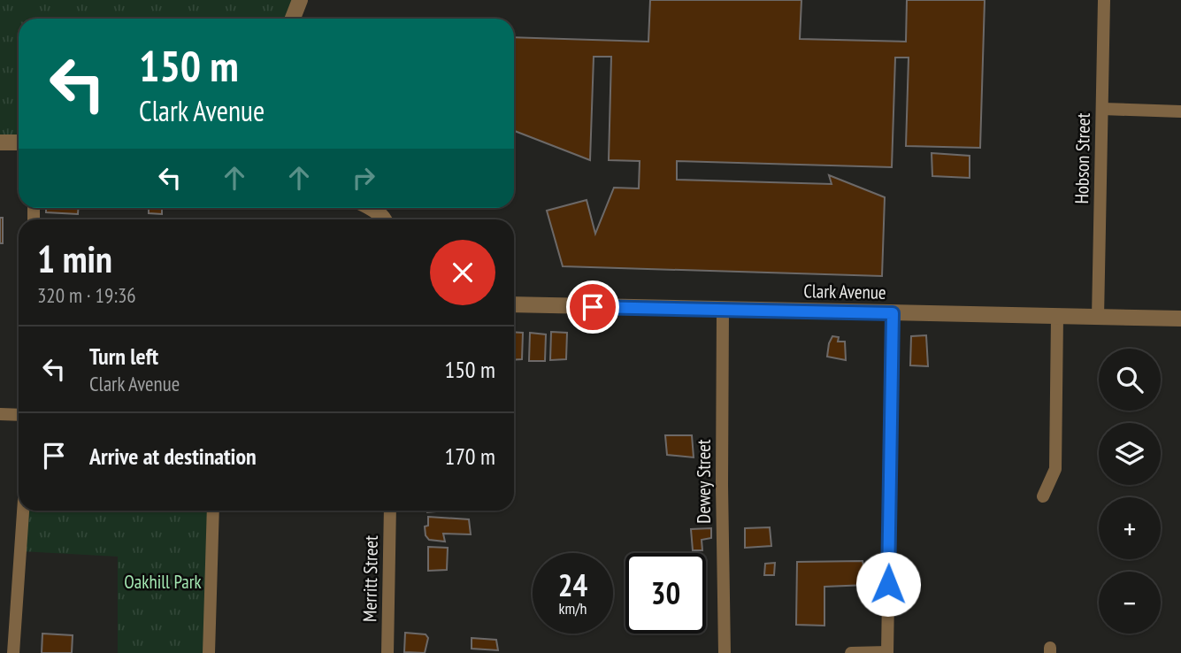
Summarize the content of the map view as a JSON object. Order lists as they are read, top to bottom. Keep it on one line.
{"streets":{"street":["Hobson Street","Clark Avenue","Dewey Street","Merritt Street"]},"crossings":[["Hobson Street","Clark Avenue"],["Clark Avenue","Dewey Street"]],"parks":["Oakhill Park"],"page":{"turn":["150 m","Clark Avenue"],"heading":["1 min","320 m · 19:36"],"list":[{"name":"Turn left","note":"Clark Avenue","value":"150 m"},{"name":"Arrive at destination","value":"170 m"}],"map_buttons":["+","−"],"speed":"24 km/h","limit":"30"}}
